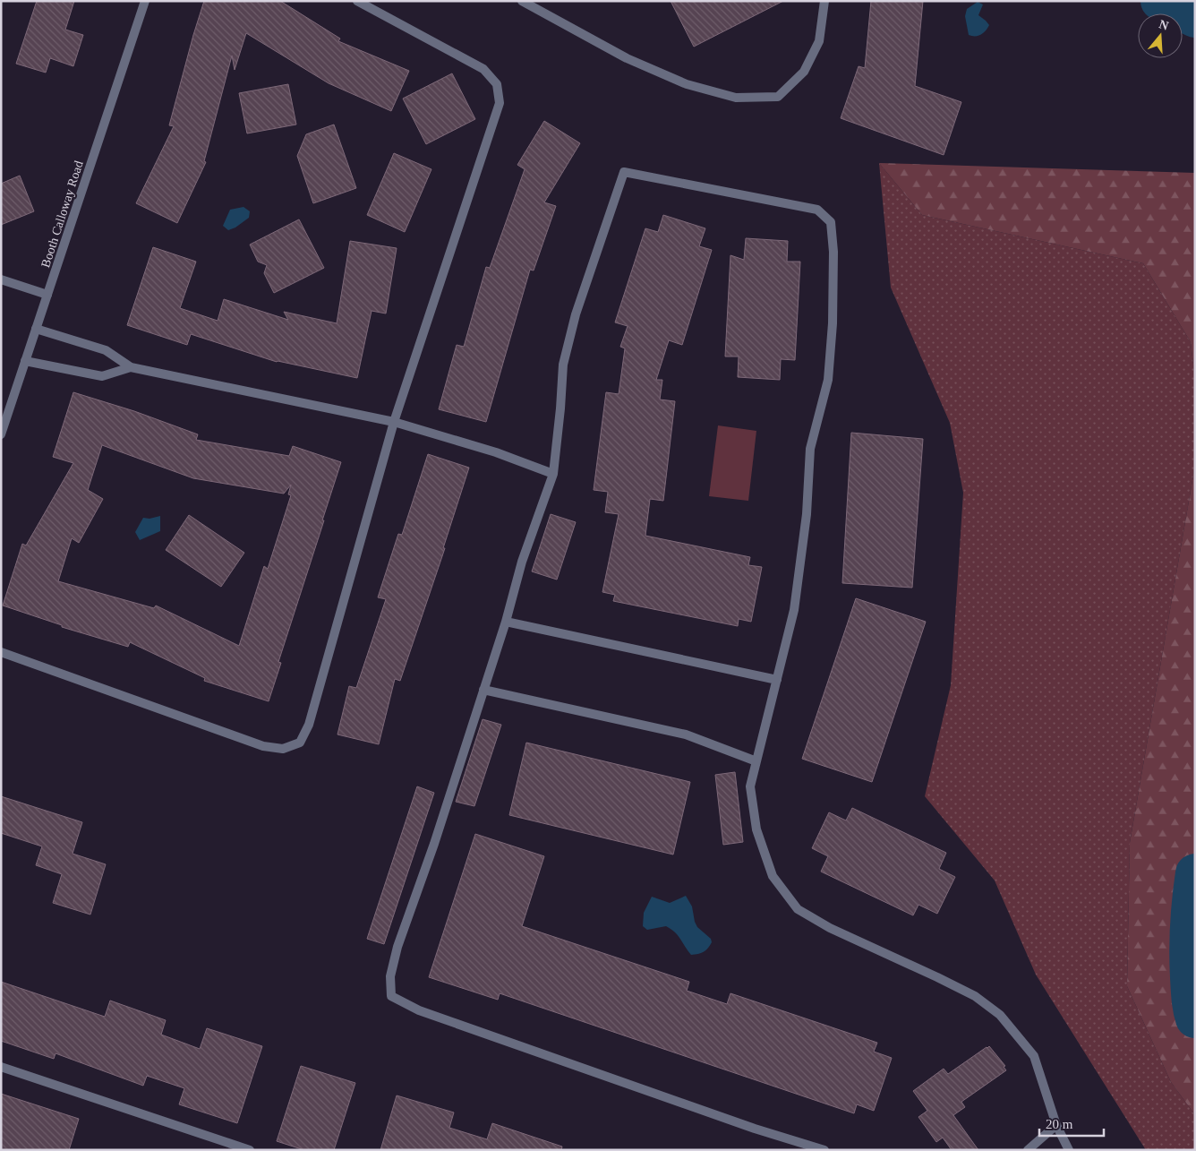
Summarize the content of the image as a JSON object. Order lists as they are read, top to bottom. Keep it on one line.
{"streets":{"street":["Booth Calloway Road"]},"scale_bar":"20 m","north":"top"}
